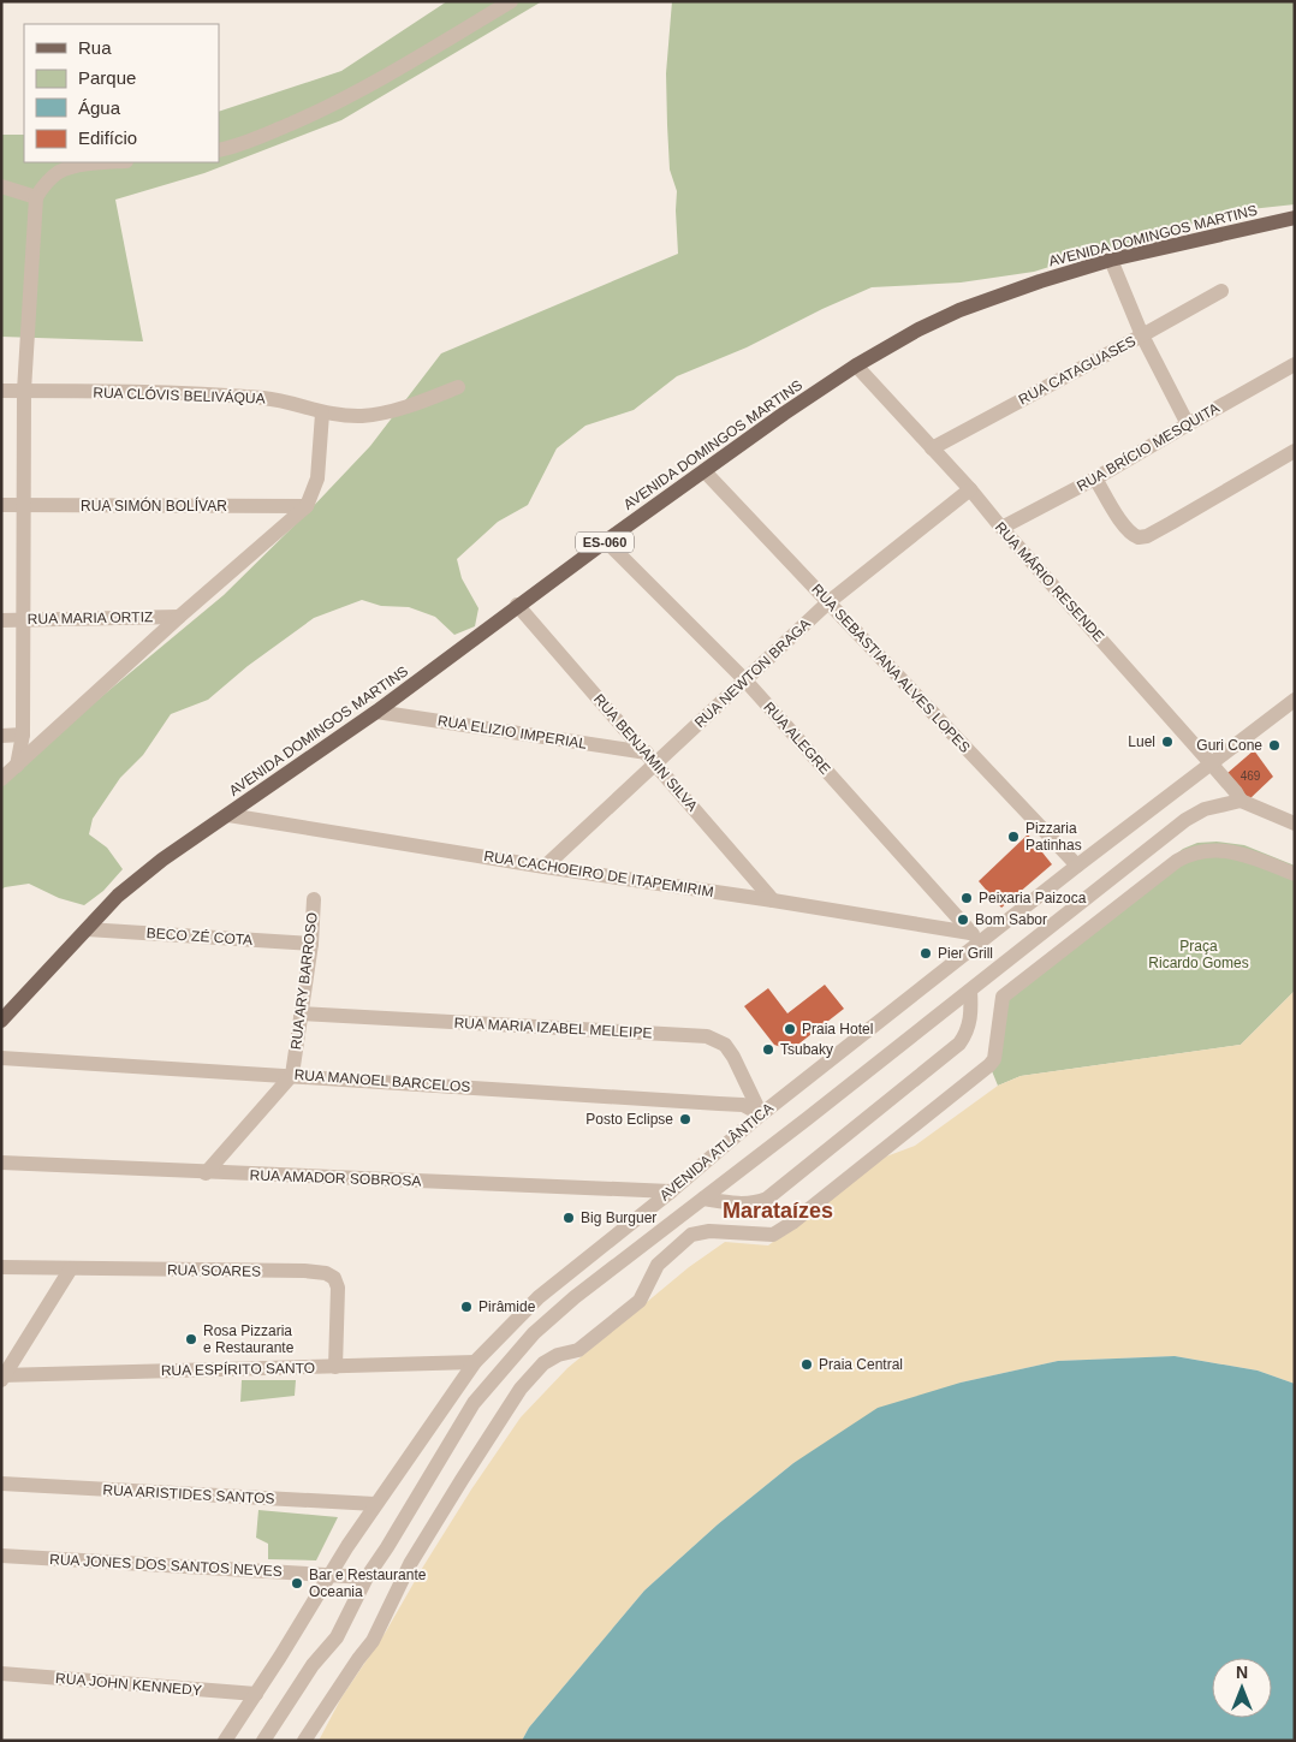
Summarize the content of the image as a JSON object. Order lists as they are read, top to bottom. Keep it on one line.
{"streets":{"main road":["AVENIDA DOMINGOS MARTINS","ES-060"],"street":["RUA CATAGUASES","RUA CLÓVIS BELIVÁQUA","RUA BRÍCIO MESQUITA","RUA SIMÓN BOLÍVAR","RUA MÁRIO RESENDE","RUA MARIA ORTIZ","RUA SEBASTIANA ALVES LOPES","RUA NEWTON BRAGA","RUA ELIZIO IMPERIAL","RUA ALEGRE","RUA BENJAMIN SILVA","RUA CACHOEIRO DE ITAPEMIRIM","BECO ZÉ COTA","RUA ARY BARROSO","RUA MARIA IZABEL MELEIPE","RUA MANOEL BARCELOS","AVENIDA ATLÂNTICA","RUA AMADOR SOBROSA","RUA SOARES","RUA ESPÍRITO SANTO","RUA ARISTIDES SANTOS","RUA JONES DOS SANTOS NEVES","RUA JOHN KENNEDY"]},"crossings":[["AVENIDA DOMINGOS MARTINS","RUA MÁRIO RESENDE"],["AVENIDA DOMINGOS MARTINS","RUA SEBASTIANA ALVES LOPES"],["AVENIDA DOMINGOS MARTINS","RUA ELIZIO IMPERIAL"],["AVENIDA DOMINGOS MARTINS","RUA ALEGRE"],["AVENIDA DOMINGOS MARTINS","RUA BENJAMIN SILVA"],["AVENIDA DOMINGOS MARTINS","RUA CACHOEIRO DE ITAPEMIRIM"],["AVENIDA DOMINGOS MARTINS","BECO ZÉ COTA"],["RUA CATAGUASES","RUA MÁRIO RESENDE"],["RUA BRÍCIO MESQUITA","RUA MÁRIO RESENDE"],["RUA MÁRIO RESENDE","RUA NEWTON BRAGA"],["RUA MÁRIO RESENDE","AVENIDA ATLÂNTICA"],["RUA SEBASTIANA ALVES LOPES","RUA NEWTON BRAGA"],["RUA SEBASTIANA ALVES LOPES","AVENIDA ATLÂNTICA"],["RUA NEWTON BRAGA","RUA ELIZIO IMPERIAL"],["RUA NEWTON BRAGA","RUA ALEGRE"],["RUA NEWTON BRAGA","RUA BENJAMIN SILVA"],["RUA NEWTON BRAGA","RUA CACHOEIRO DE ITAPEMIRIM"],["RUA ELIZIO IMPERIAL","RUA BENJAMIN SILVA"],["RUA ALEGRE","RUA CACHOEIRO DE ITAPEMIRIM"],["RUA ALEGRE","AVENIDA ATLÂNTICA"],["RUA BENJAMIN SILVA","RUA CACHOEIRO DE ITAPEMIRIM"],["RUA CACHOEIRO DE ITAPEMIRIM","AVENIDA ATLÂNTICA"],["BECO ZÉ COTA","RUA ARY BARROSO"],["RUA ARY BARROSO","RUA MARIA IZABEL MELEIPE"],["RUA ARY BARROSO","RUA MANOEL BARCELOS"],["RUA MARIA IZABEL MELEIPE","RUA MANOEL BARCELOS"],["RUA MARIA IZABEL MELEIPE","AVENIDA ATLÂNTICA"],["RUA MANOEL BARCELOS","AVENIDA ATLÂNTICA"],["AVENIDA ATLÂNTICA","RUA AMADOR SOBROSA"],["AVENIDA ATLÂNTICA","RUA ESPÍRITO SANTO"],["AVENIDA ATLÂNTICA","RUA ARISTIDES SANTOS"],["AVENIDA ATLÂNTICA","RUA JONES DOS SANTOS NEVES"],["AVENIDA ATLÂNTICA","RUA JOHN KENNEDY"],["RUA SOARES","RUA ESPÍRITO SANTO"]],"districts":["Marataízes"],"parks":["Praça Ricardo Gomes"],"places":["Luel","Guri Cone","Pizzaria Patinhas","Peixaria Paizoca","Bom Sabor","Pier Grill","Praia Hotel","Tsubaky","Posto Eclipse","Big Burguer","Pirâmide","Rosa Pizzaria e Restaurante","Praia Central","Bar e Restaurante Oceania"],"house_numbers":["469"],"legend":["Rua","Parque","Água","Edifício"],"north":"top"}
